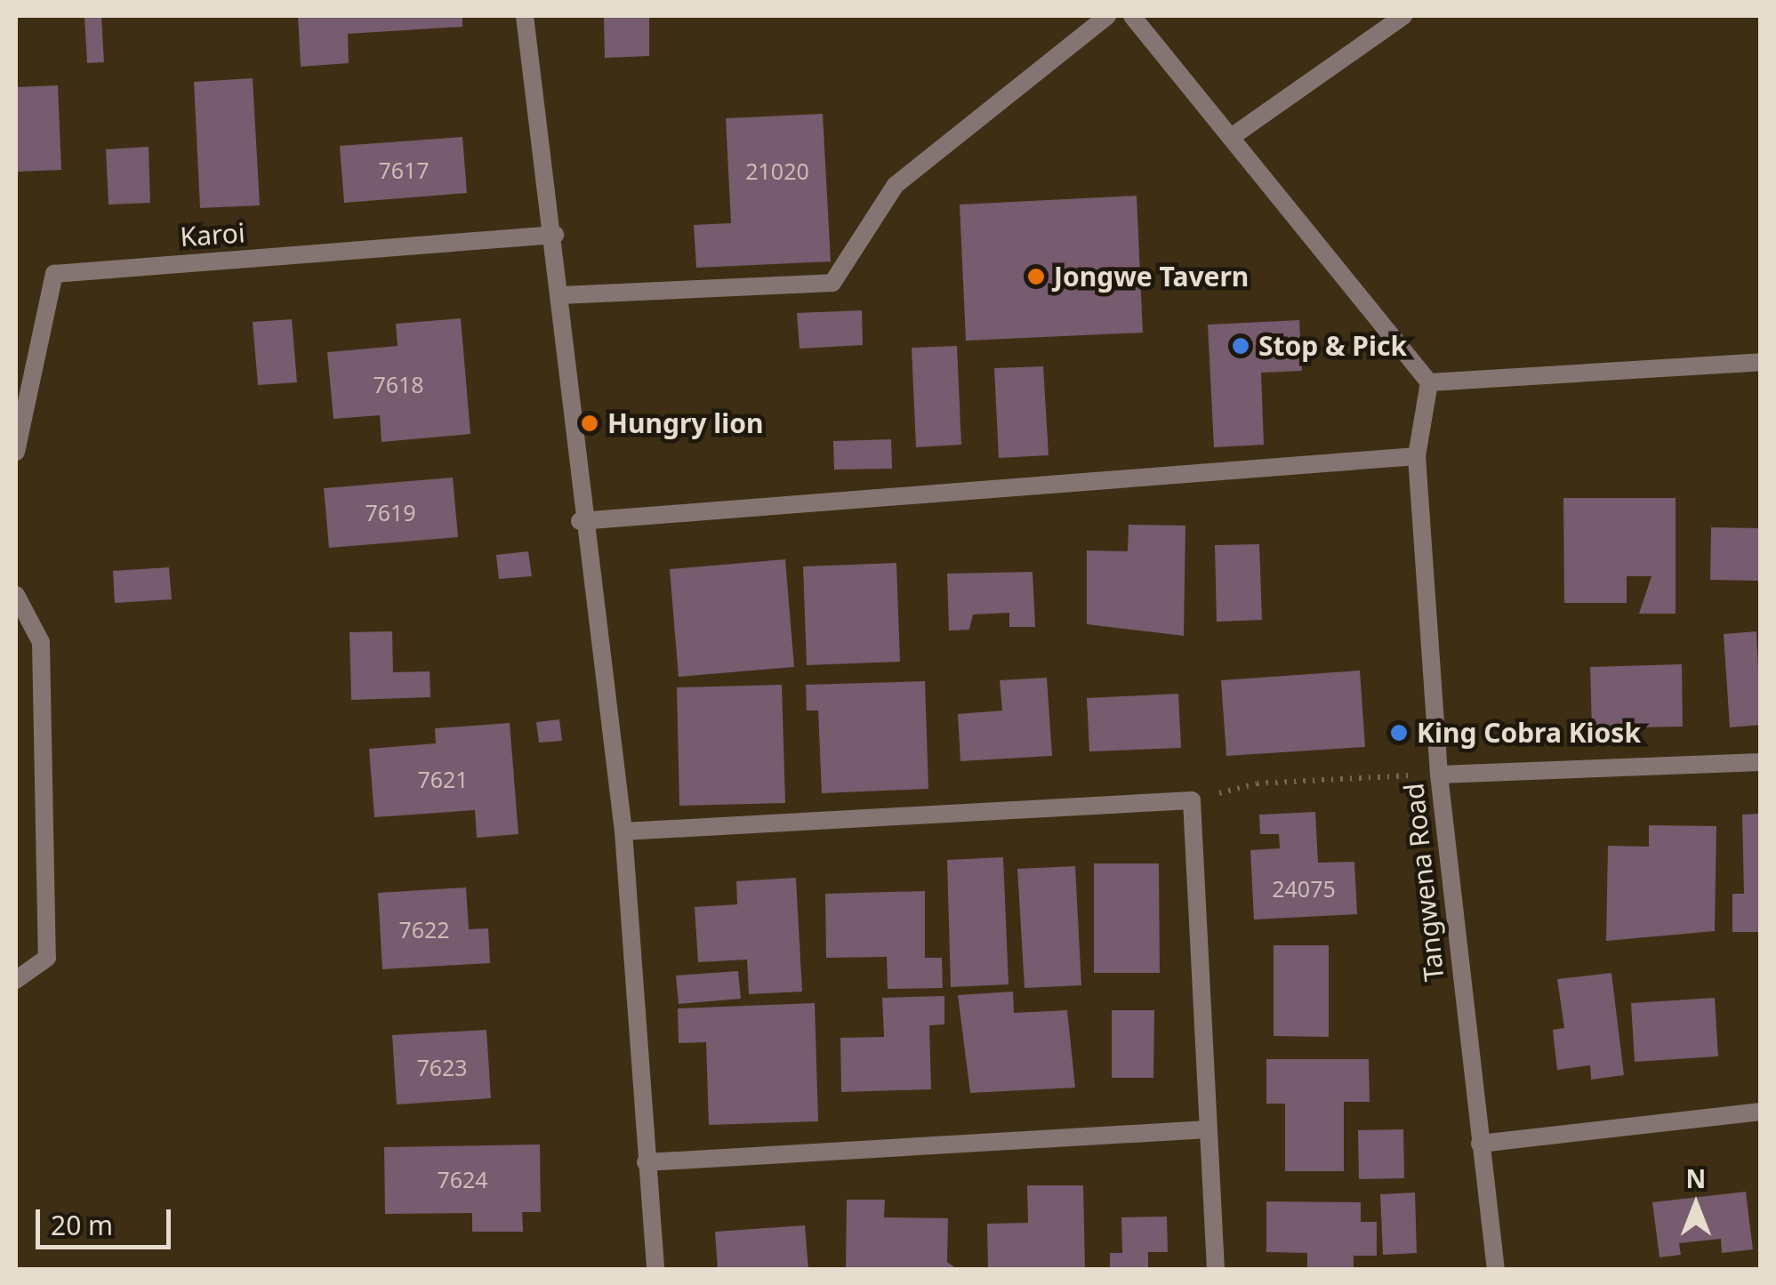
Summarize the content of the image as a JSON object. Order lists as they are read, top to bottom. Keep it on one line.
{"streets":{"street":["Karoi","Tangwena Road"]},"places":["Jongwe Tavern","Stop & Pick","Hungry lion","King Cobra Kiosk"],"house_numbers":["7617","21020","7618","7619","7621","24075","7622","7623","7624"],"scale_bar":"20 m","north":"top"}
